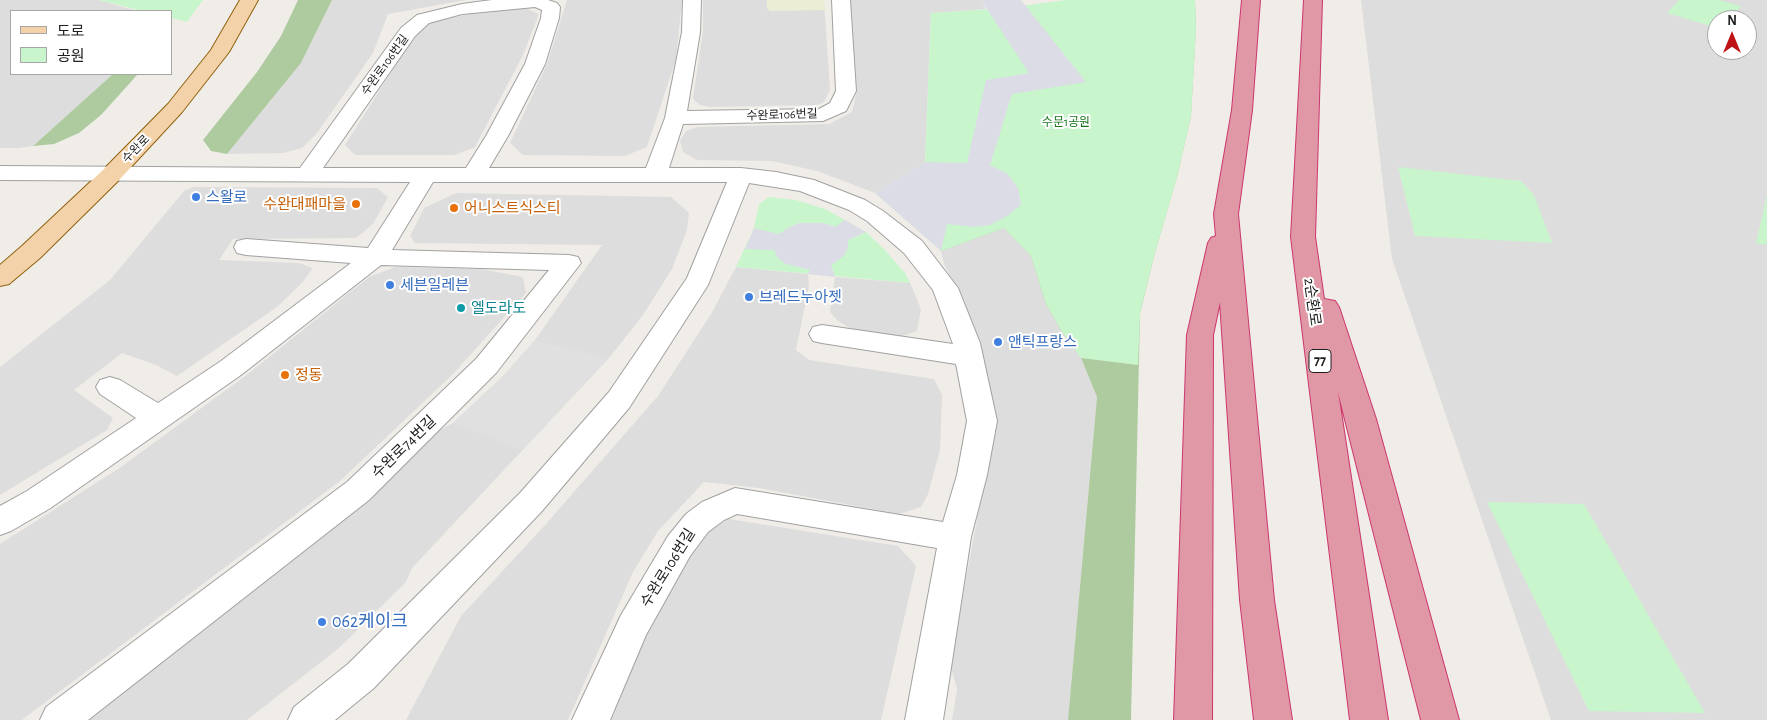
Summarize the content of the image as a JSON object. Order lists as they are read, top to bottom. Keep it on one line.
{"streets":{"highway":["2순환로","77"],"main road":["수완로"],"street":["수완로106번길","수완로74번길"]},"parks":["수문1공원"],"places":["스왈로","수완대패마을","어니스트식스티","세븐일레븐","브레드누아젯","엘도라도","앤틱프랑스","정동","062케이크"],"legend":["도로","공원"],"north":"top"}
